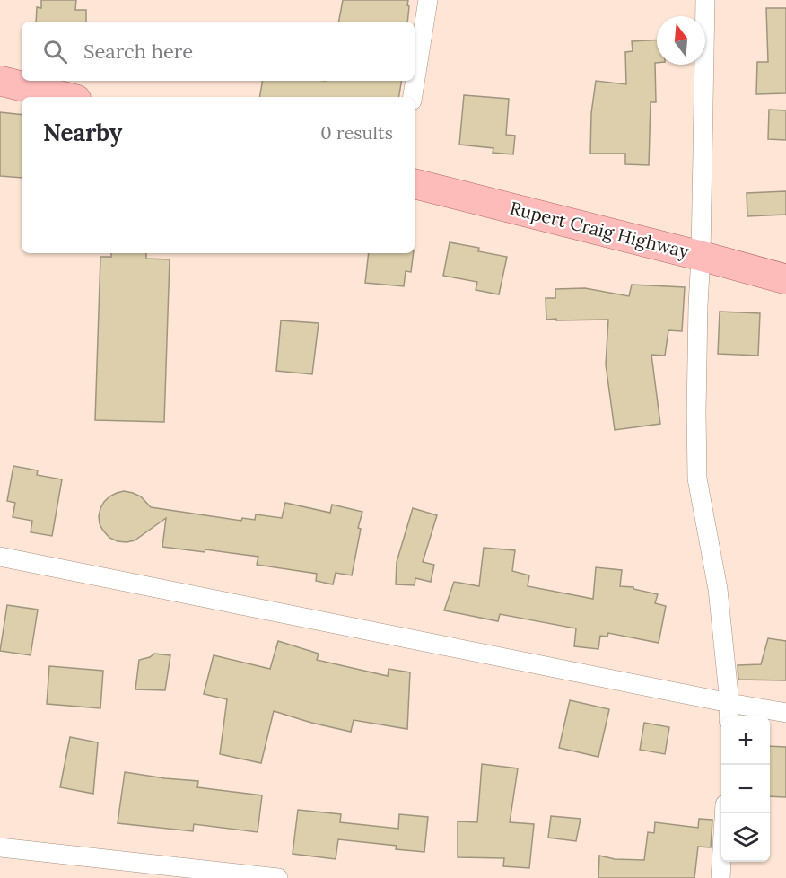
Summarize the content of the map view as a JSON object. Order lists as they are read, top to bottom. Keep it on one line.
{"streets":{"main road":["Rupert Craig Highway"]},"north":"top","page":{"search":"Search here","heading":["Nearby","0 results"],"map_buttons":["+","−"]}}
